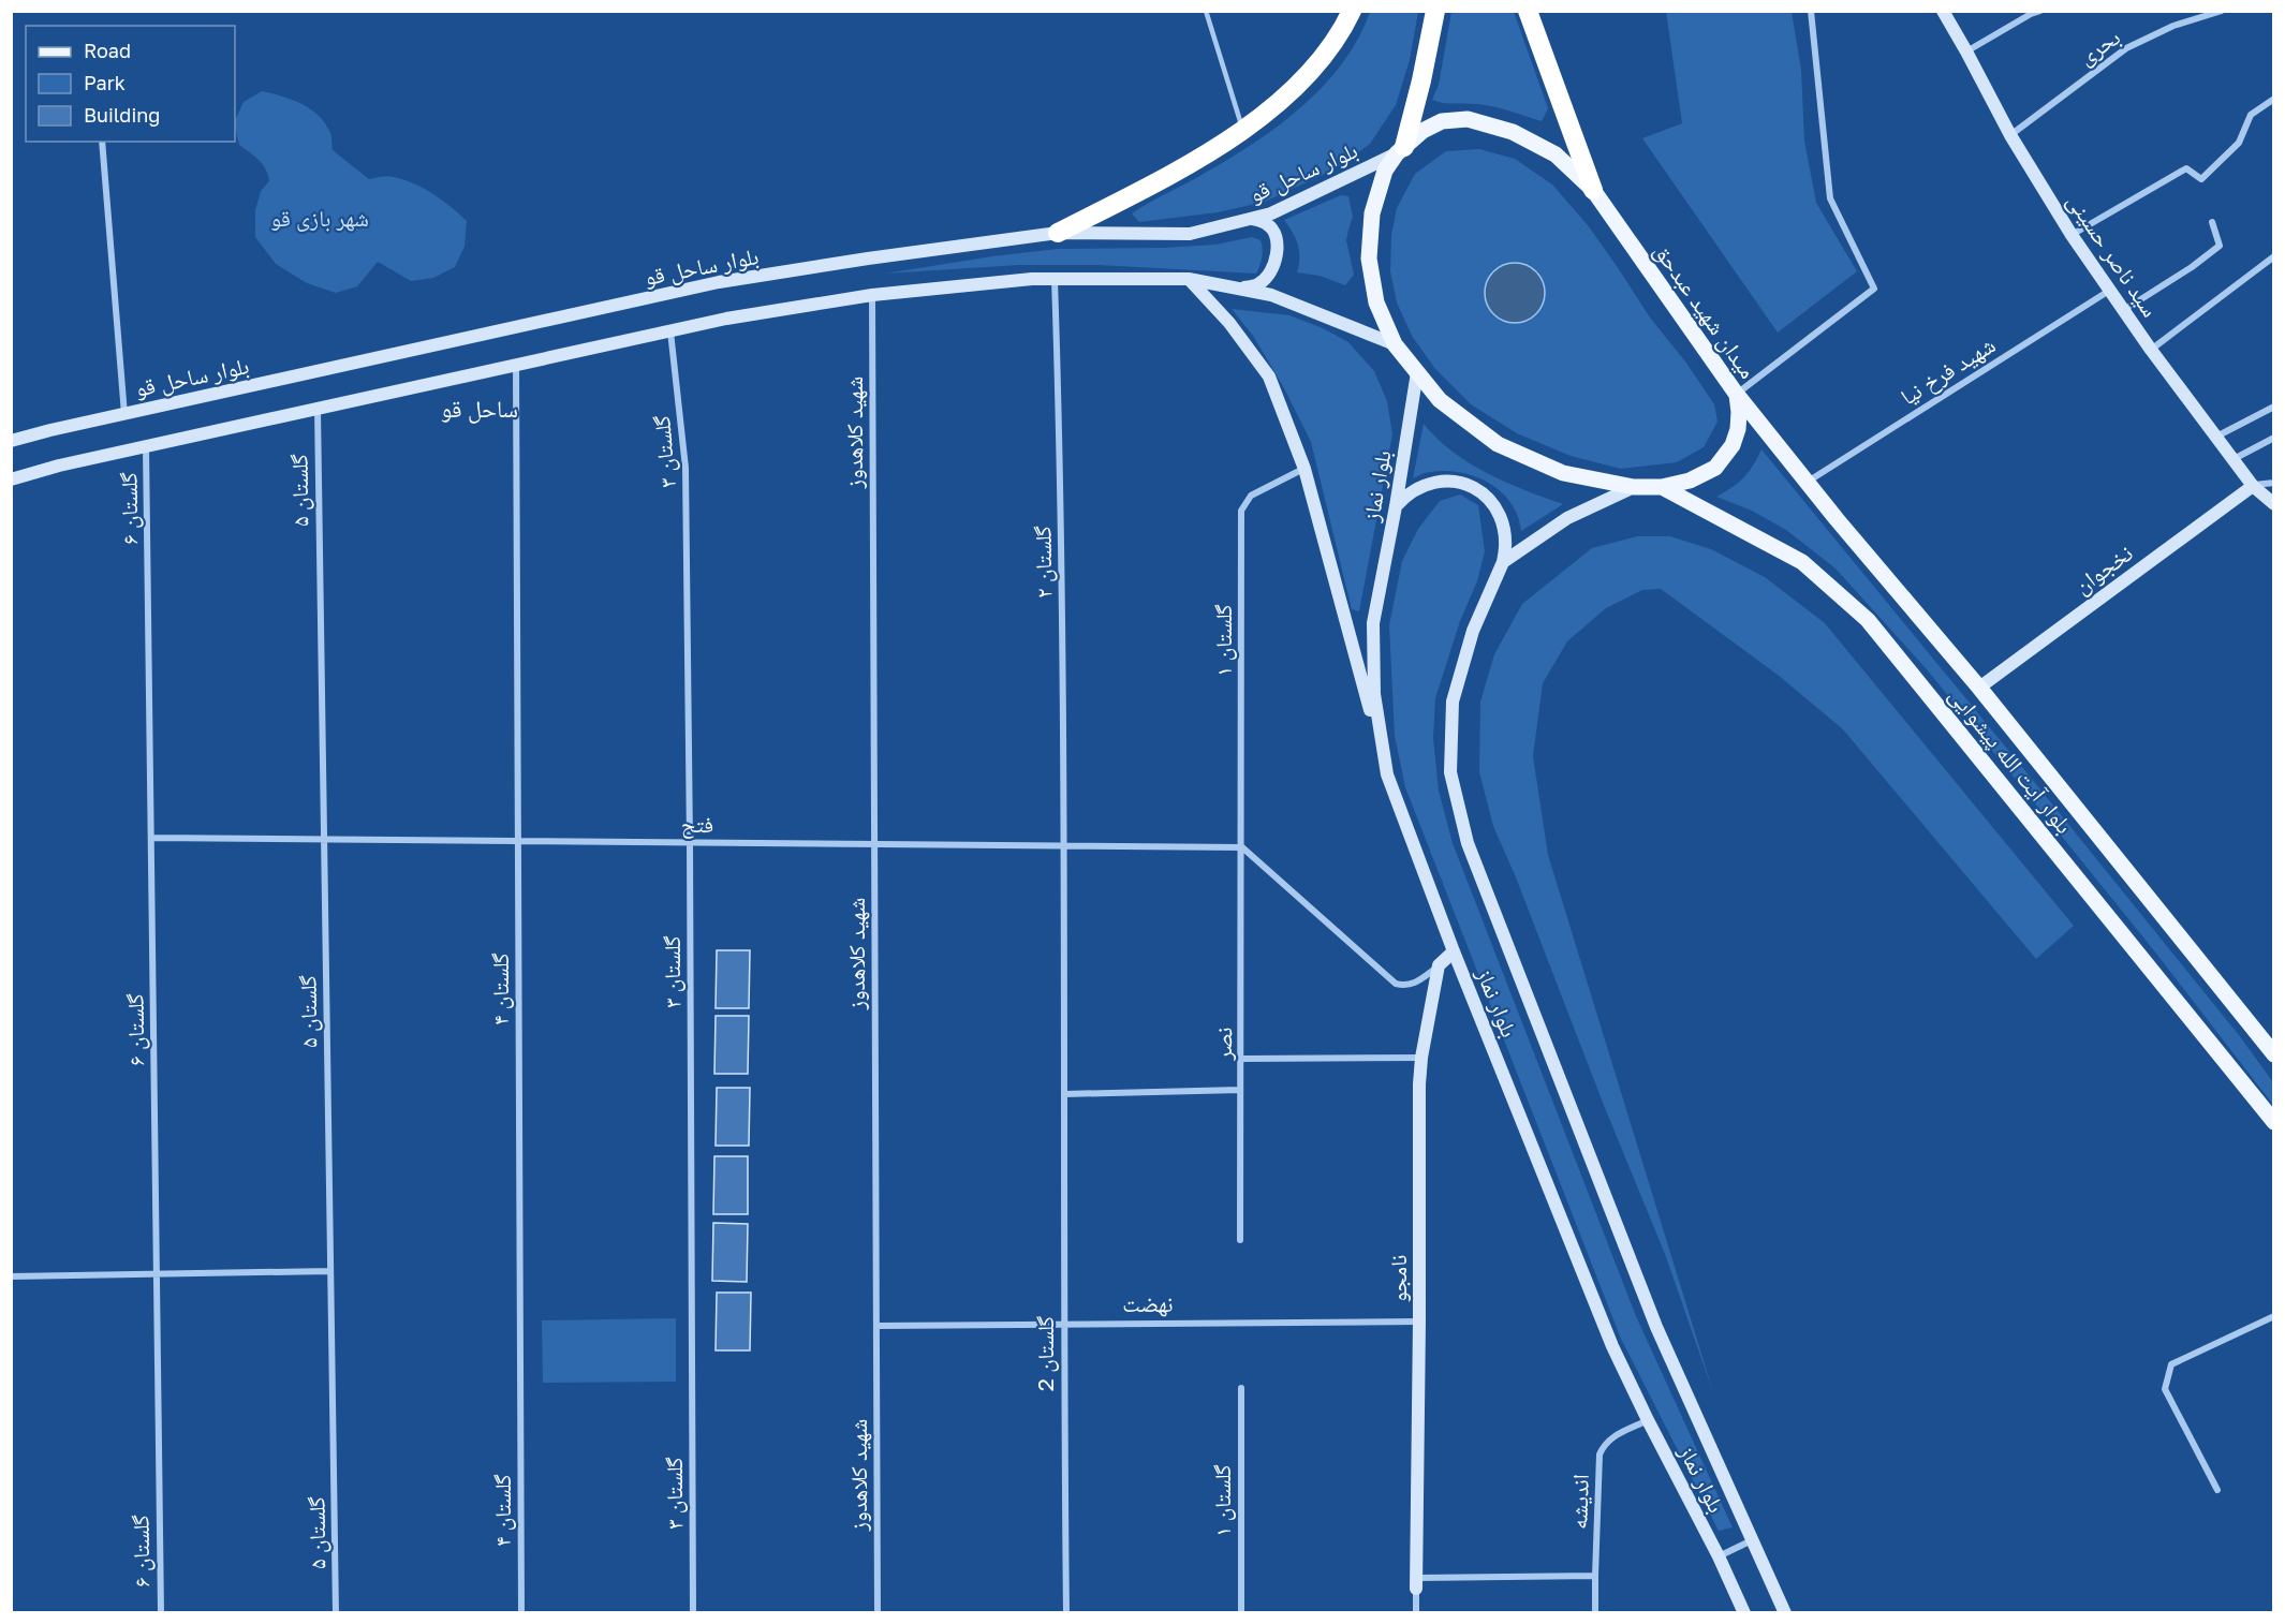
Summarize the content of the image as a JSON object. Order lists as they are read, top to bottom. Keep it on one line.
{"streets":{"main road":["بلوار ساحل قو","سید ناصر حسینی","میدان شهید عبدحق","بلوار نماز","نخجوان","بلوار آیت الله پیشوایی","نامجو"],"street":["بحری","شهید فرخ نیا","شهید کلاهدوز","گلستان ۳","گلستان ۵","گلستان ۶","گلستان ۲","گلستان ۱","فتح","گلستان ۴","نصر","نهضت","گلستان 2","اندیشه"]},"crossings":[["بحری","سید ناصر حسینی"],["بلوار ساحل قو","میدان شهید عبدحق"],["سید ناصر حسینی","شهید فرخ نیا"],["سید ناصر حسینی","نخجوان"],["میدان شهید عبدحق","بلوار نماز"],["میدان شهید عبدحق","بلوار آیت الله پیشوایی"],["شهید فرخ نیا","بلوار آیت الله پیشوایی"],["شهید کلاهدوز","فتح"],["شهید کلاهدوز","نهضت"],["گلستان ۳","فتح"],["بلوار نماز","اندیشه"],["گلستان ۵","فتح"],["گلستان ۶","فتح"],["گلستان ۲","فتح"],["گلستان ۲","گلستان 2"],["نخجوان","بلوار آیت الله پیشوایی"],["گلستان ۱","فتح"],["گلستان ۱","نصر"],["فتح","گلستان ۴"],["فتح","نصر"],["نامجو","نهضت"],["نهضت","گلستان 2"]],"districts":["ساحل قو"],"parks":["شهر بازی قو"],"legend":["Road","Park","Building"]}
